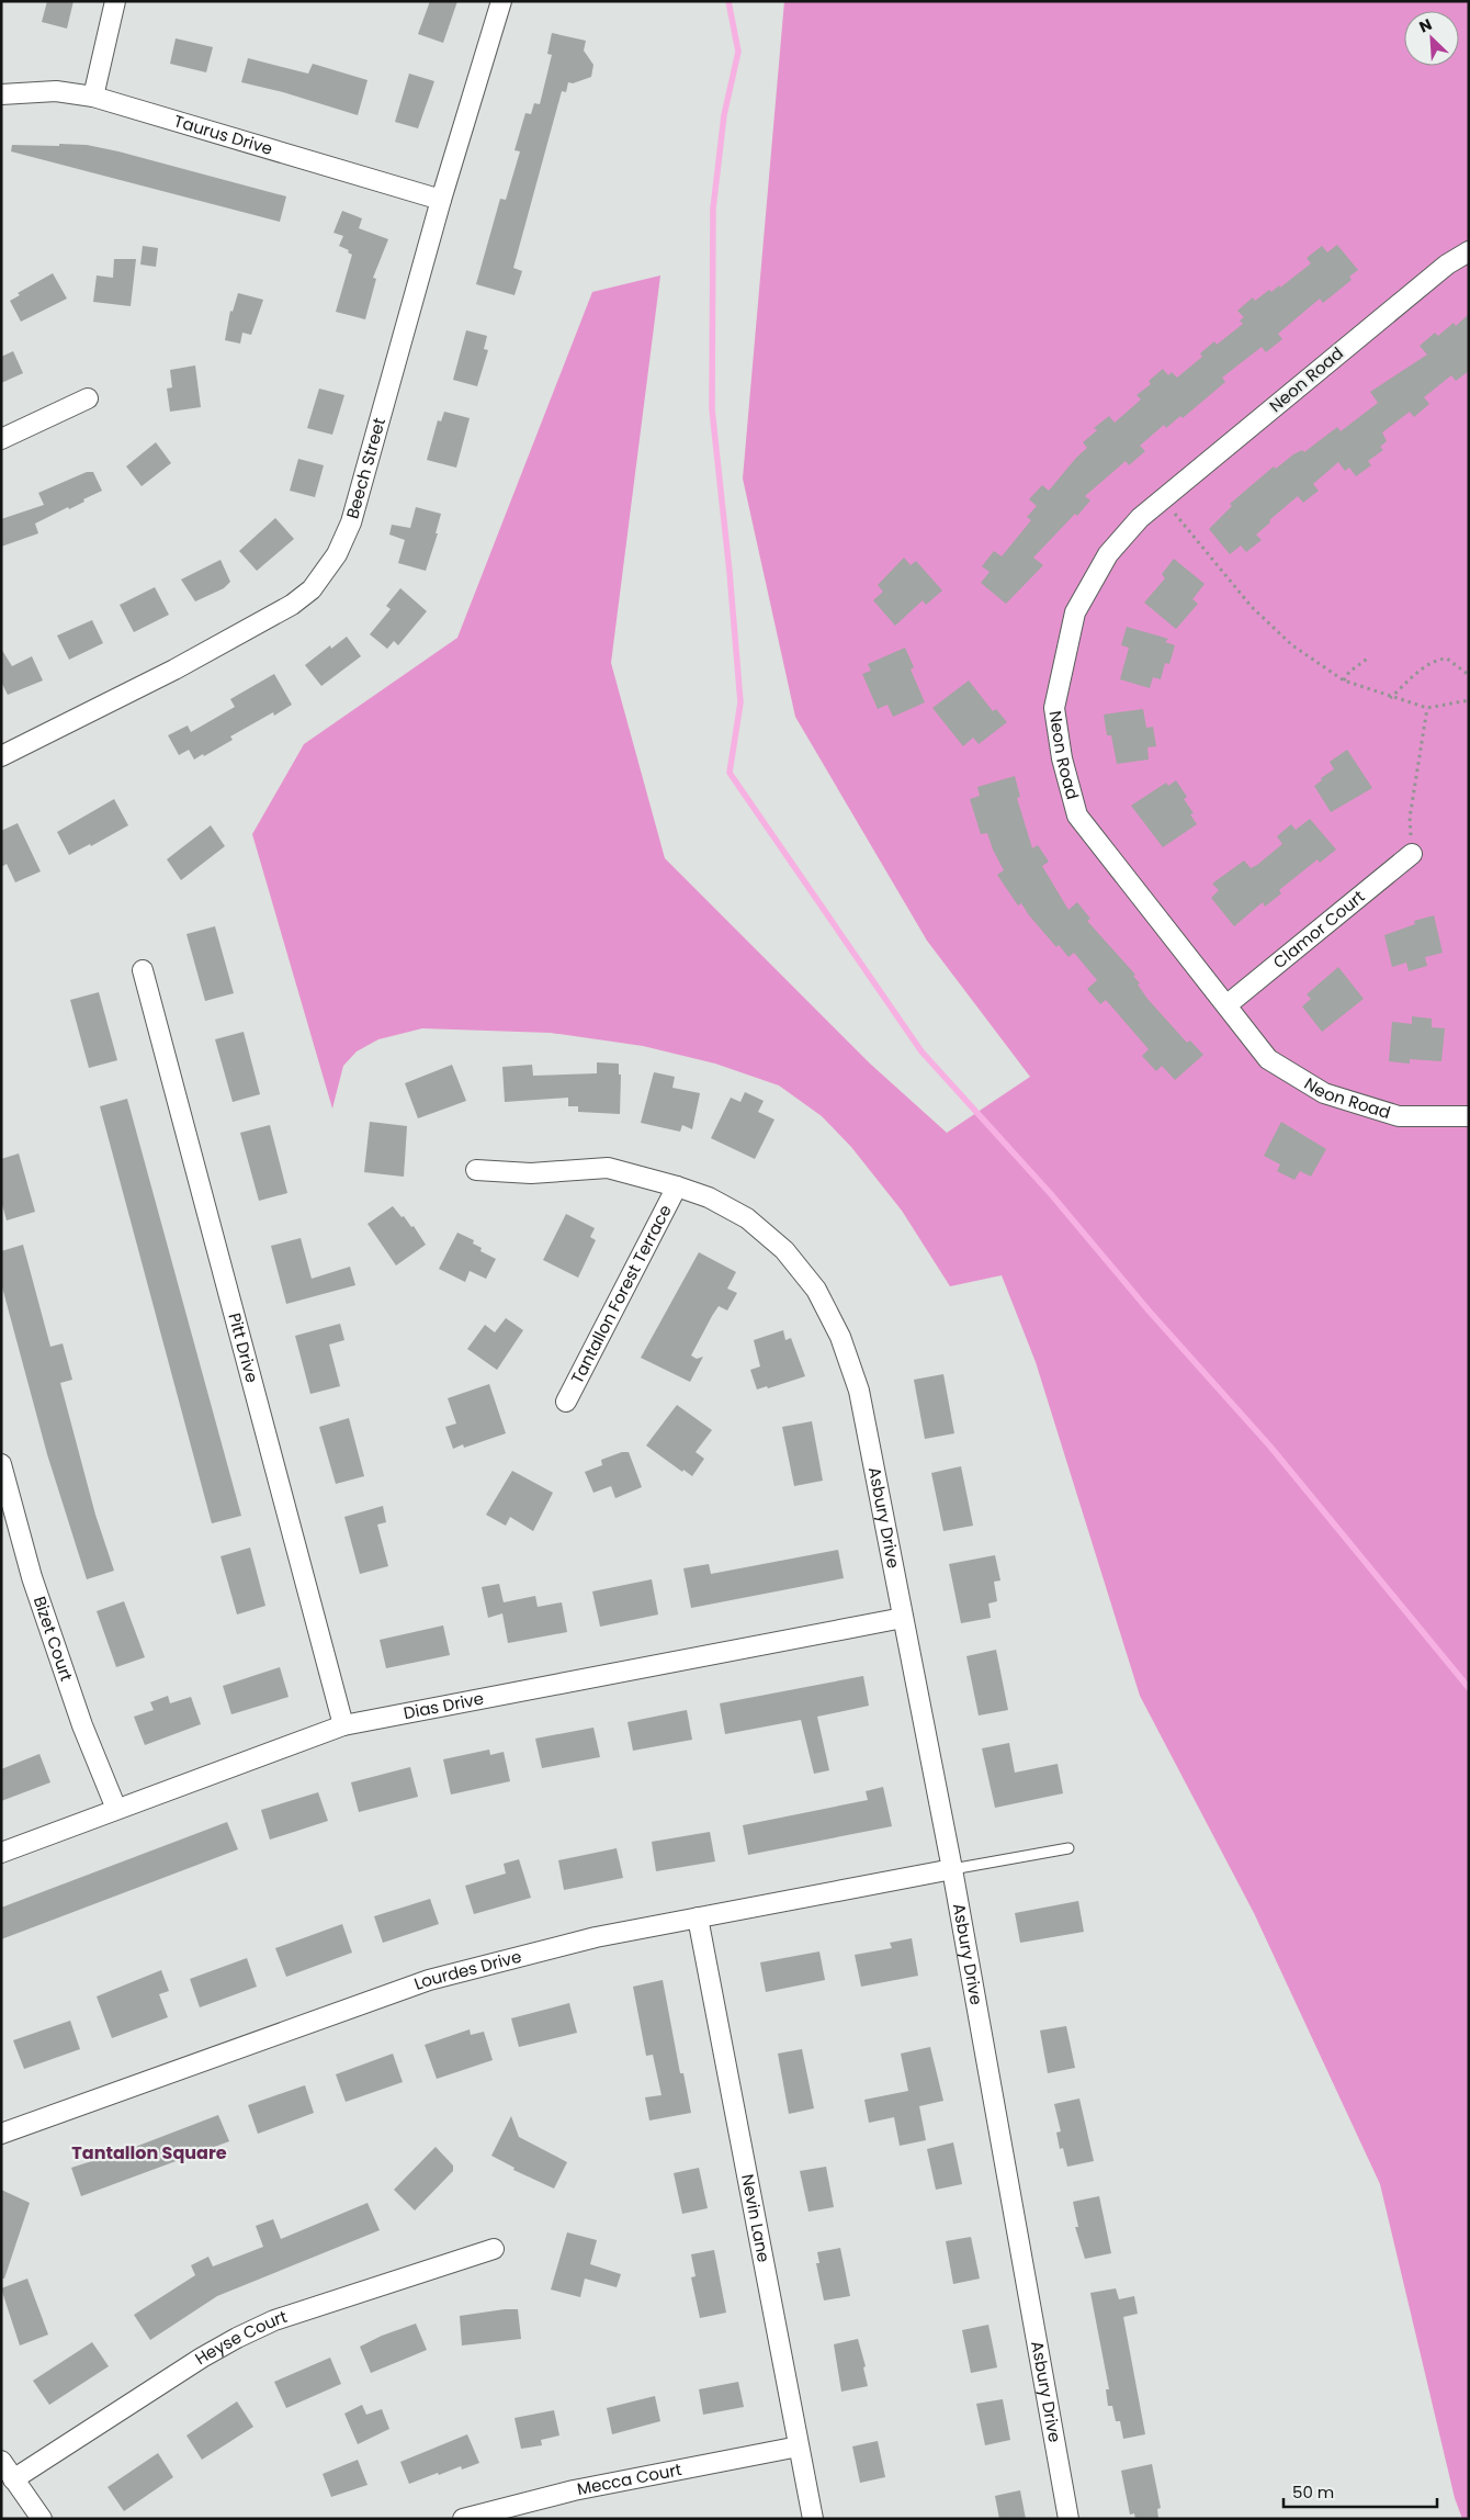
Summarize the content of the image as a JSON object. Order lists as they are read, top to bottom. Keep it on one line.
{"streets":{"street":["Taurus Drive","Neon Road","Beech Street","Clamor Court","Tantallon Forest Terrace","Pitt Drive","Asbury Drive","Bizet Court","Dias Drive","Lourdes Drive","Nevin Lane","Heyse Court","Mecca Court"]},"crossings":[["Taurus Drive","Beech Street"],["Neon Road","Clamor Court"],["Tantallon Forest Terrace","Asbury Drive"],["Pitt Drive","Dias Drive"],["Asbury Drive","Dias Drive"],["Asbury Drive","Lourdes Drive"],["Bizet Court","Dias Drive"],["Lourdes Drive","Nevin Lane"],["Nevin Lane","Mecca Court"]],"districts":["Tantallon Square"],"scale_bar":"50 m","north":"top left"}
